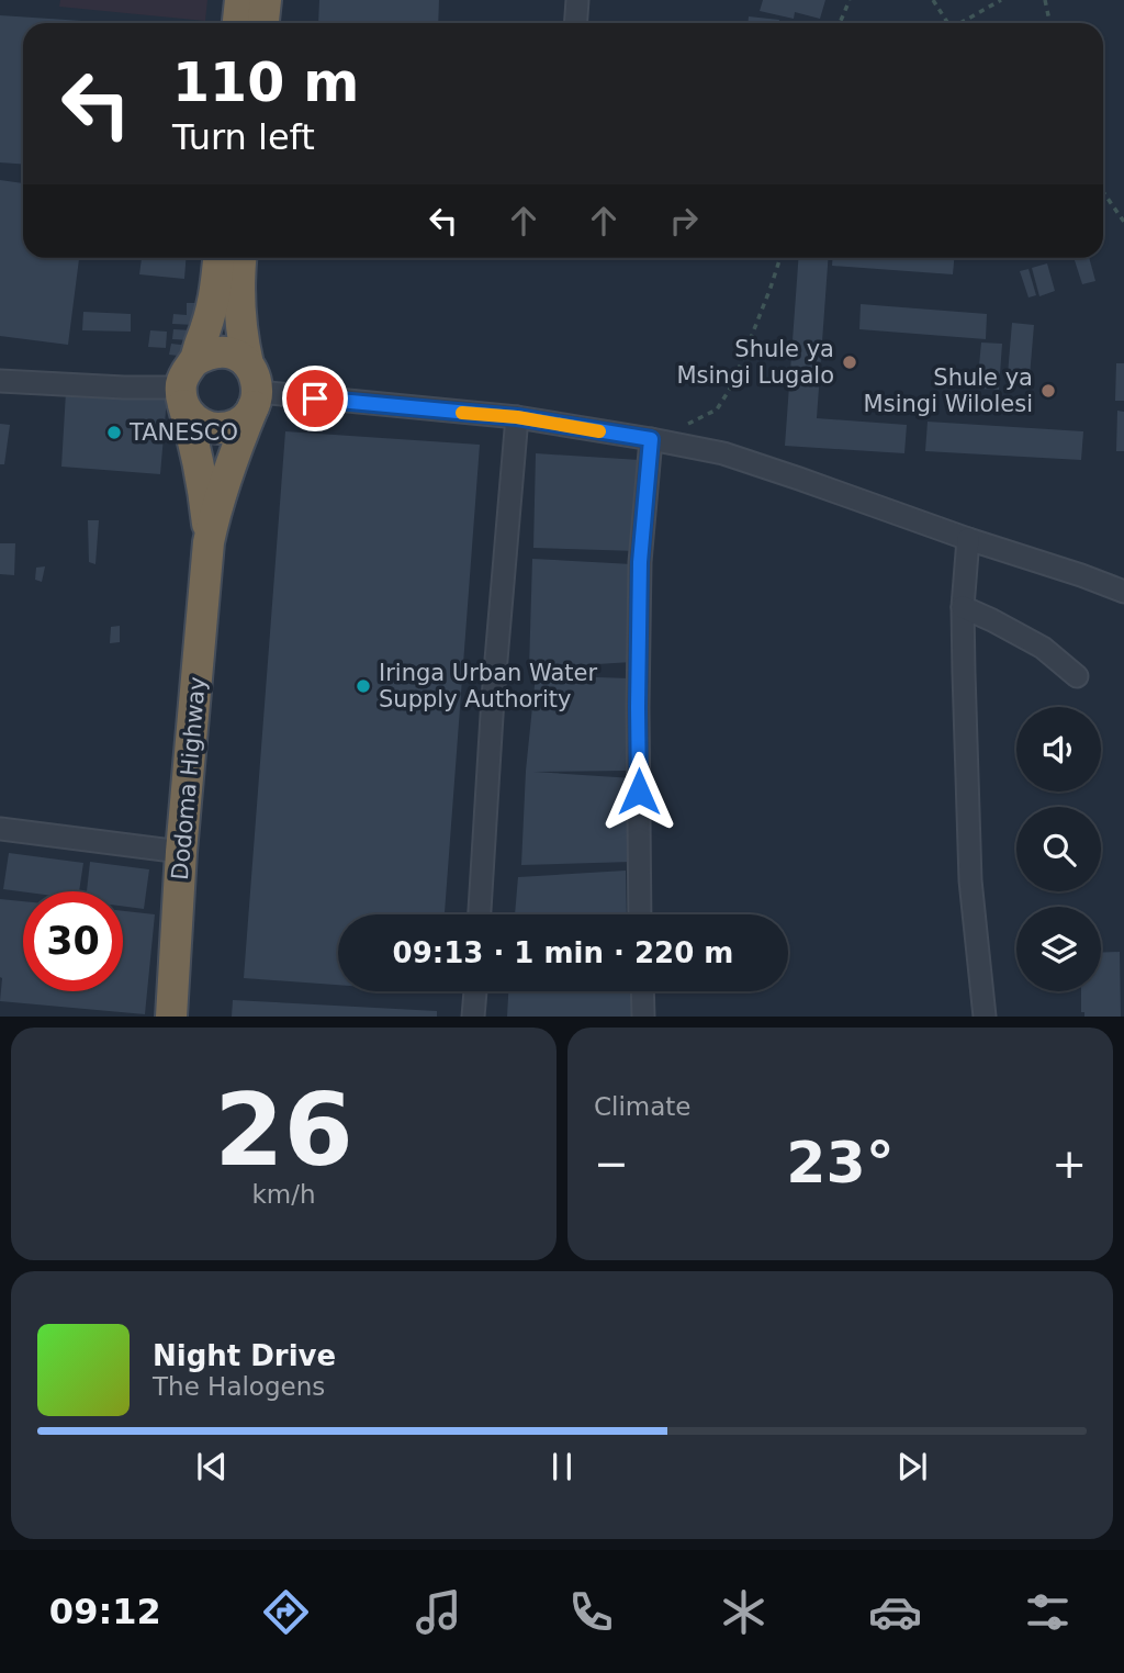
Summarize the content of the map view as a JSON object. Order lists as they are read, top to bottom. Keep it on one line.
{"streets":{"highway":["Dodoma Highway"]},"places":["Shule ya Msingi Lugalo","Shule ya Msingi Wilolesi","TANESCO","Iringa Urban Water Supply Authority"],"page":{"turn":["110 m","Turn left"],"limit":"30","trip":"09:13 · 1 min · 220 m","tile":[["26","km/h"],"Climate"],"heat":["−","23°","+"],"song":["Night Drive","The Halogens"],"tabs":"09:12"}}
